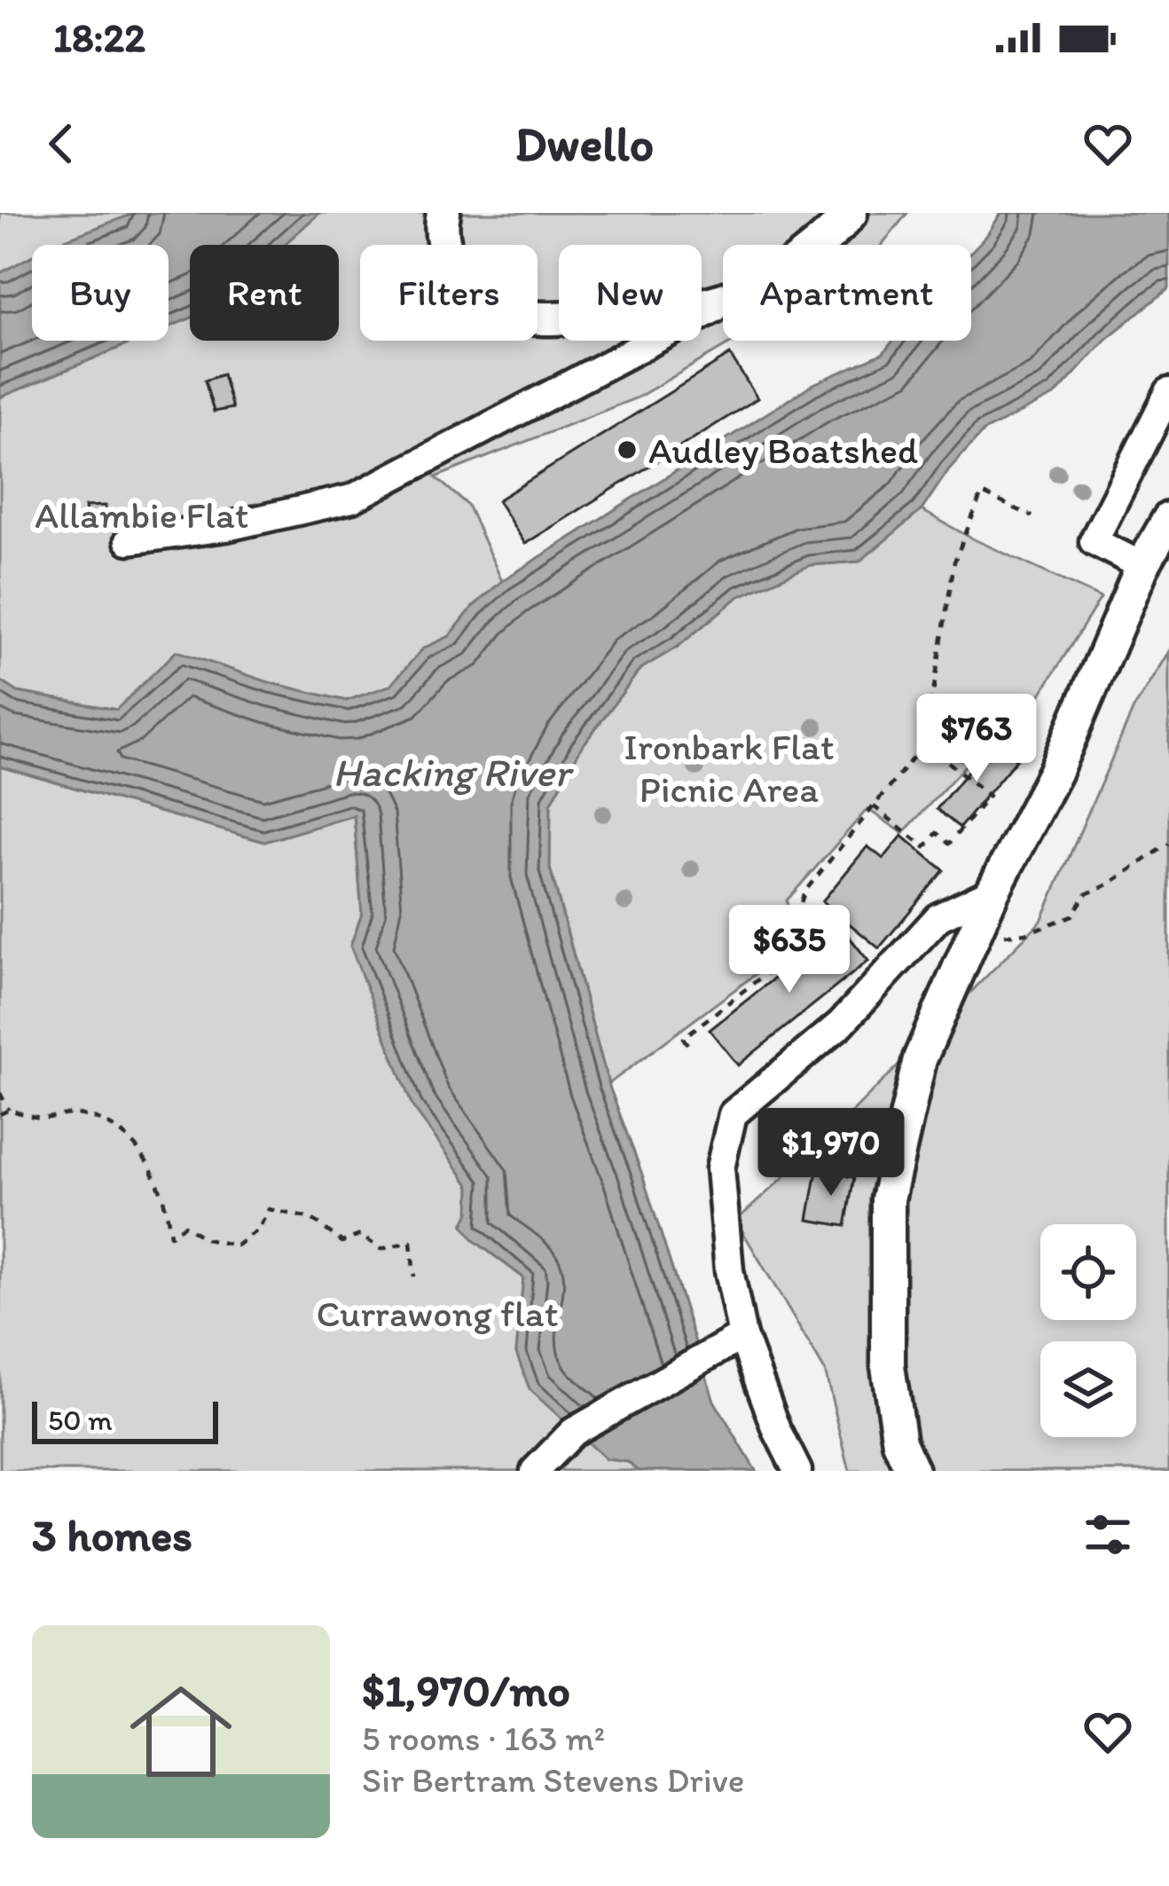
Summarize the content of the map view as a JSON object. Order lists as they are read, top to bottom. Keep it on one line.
{"water":["Hacking River"],"parks":["Allambie Flat","Ironbark Flat Picnic Area","Currawong flat"],"places":["Audley Boatshed"],"scale_bar":"50 m","page":{"status":"18:22","header":"Dwello","chip":["Buy","Rent","Filters","New","Apartment"],"price":["$763","$635","$1,970"],"scale":"50 m","heading":"3 homes","list":[{"name":"$1,970/mo","note":"5 rooms · 163 m² · Sir Bertram Stevens Drive"}]}}
